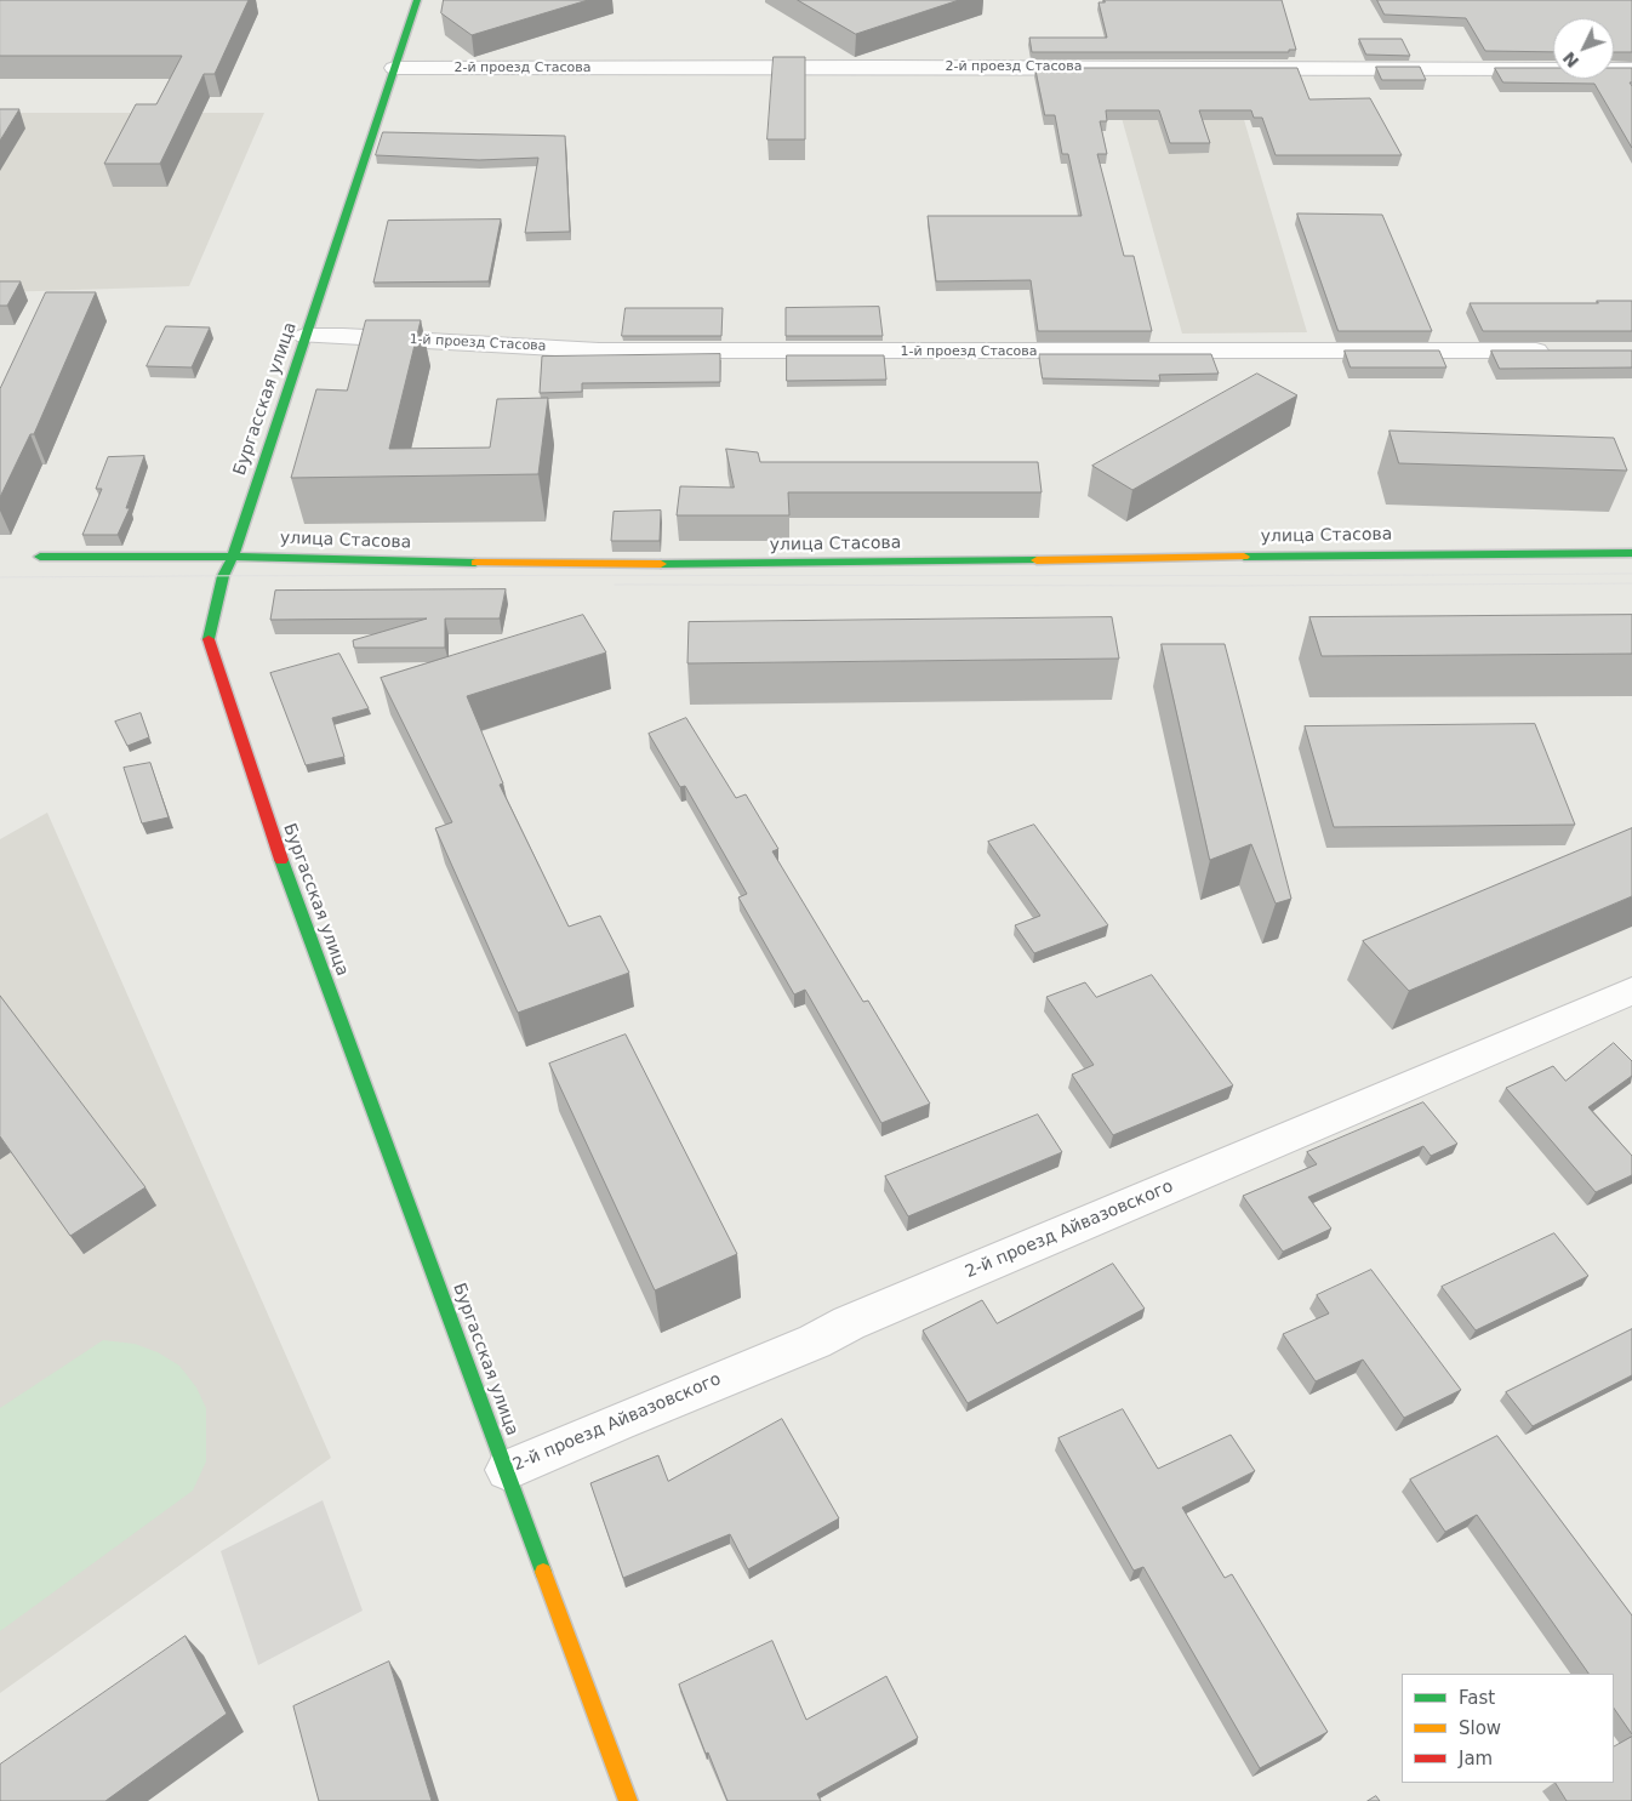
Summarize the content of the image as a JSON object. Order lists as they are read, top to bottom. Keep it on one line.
{"streets":{"street":["2-й проезд Стасова","1-й проезд Стасова","Бургасская улица","улица Стасова","2-й проезд Айвазовского"]},"crossings":[["2-й проезд Стасова","Бургасская улица"],["1-й проезд Стасова","Бургасская улица"],["Бургасская улица","улица Стасова"],["Бургасская улица","2-й проезд Айвазовского"]],"legend":["Fast","Slow","Jam"],"north":"bottom left"}
